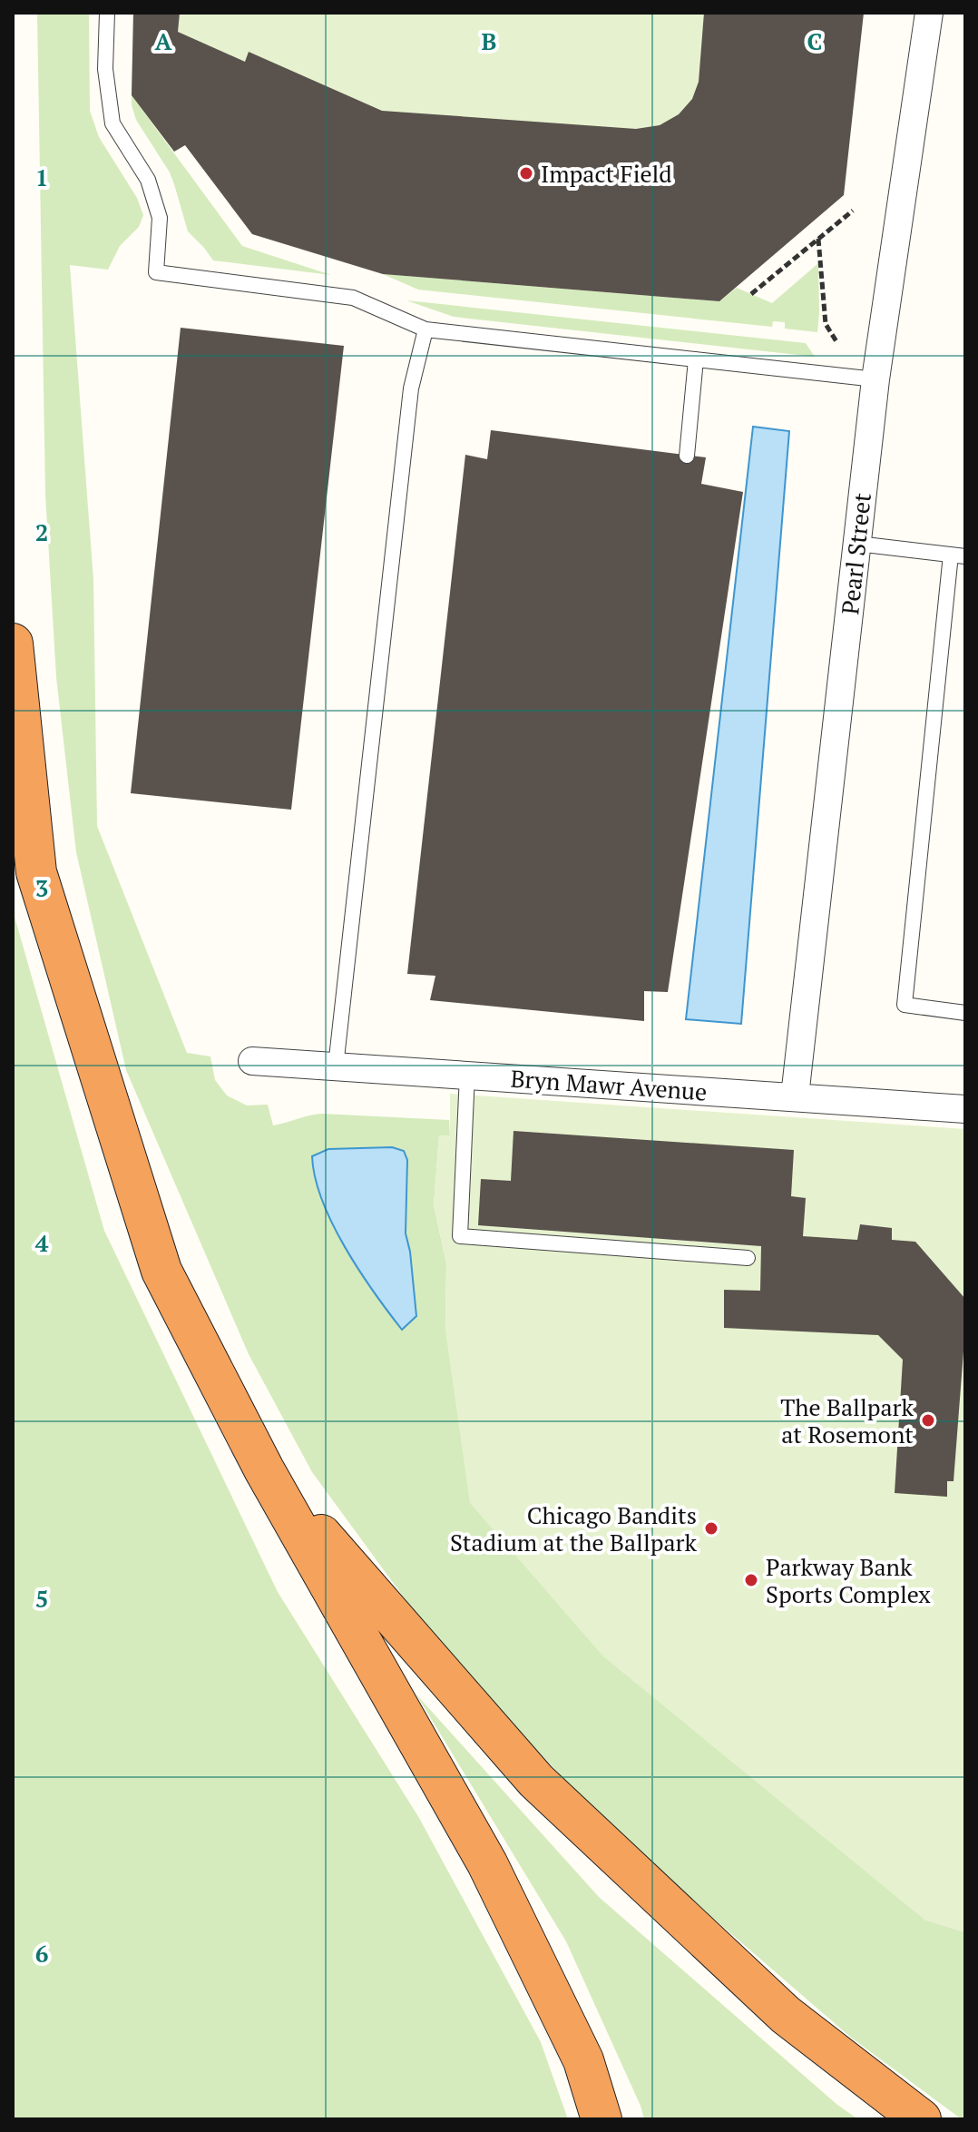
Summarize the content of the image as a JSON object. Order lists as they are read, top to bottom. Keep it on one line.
{"streets":{"street":["Pearl Street","Bryn Mawr Avenue"]},"crossings":[["Pearl Street","Bryn Mawr Avenue"]],"places":["Impact Field","The Ballpark at Rosemont","Chicago Bandits Stadium at the Ballpark","Parkway Bank Sports Complex"],"grid":{"columns":["A","B","C"],"rows":["1","2","3","4","5","6"]}}
